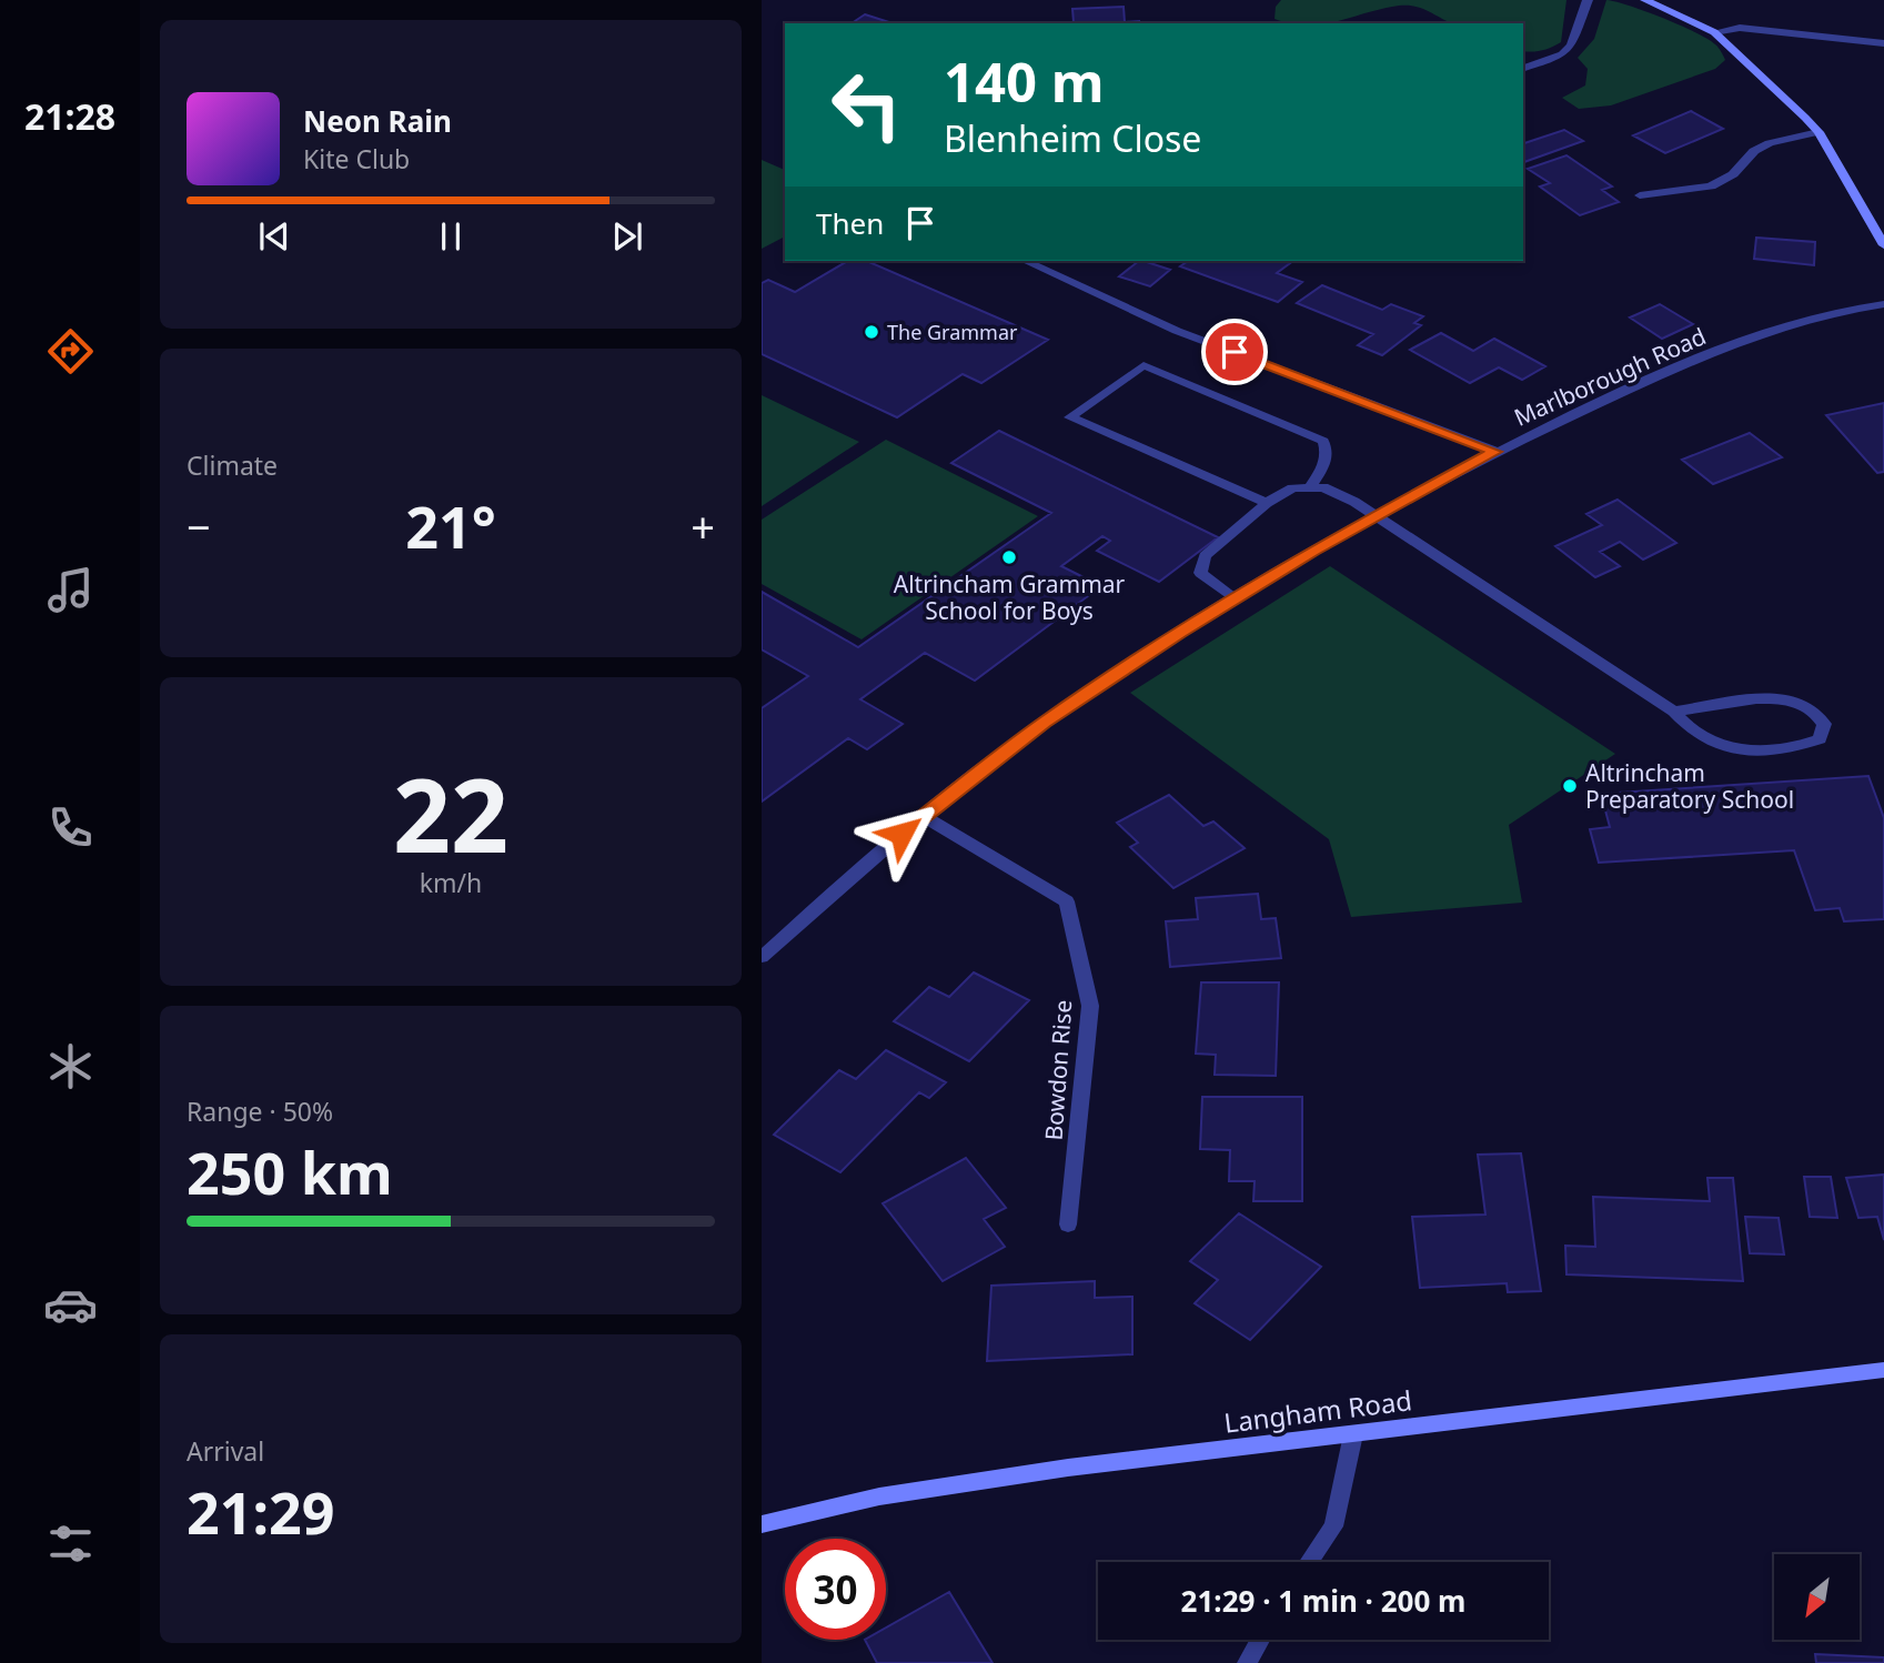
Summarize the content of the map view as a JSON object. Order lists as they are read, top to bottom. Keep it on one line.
{"streets":{"main road":["Langham Road"],"street":["Marlborough Road","Bowdon Rise"]},"crossings":[["Marlborough Road","Bowdon Rise"]],"places":["The Grammar","Altrincham Grammar School for Boys","Altrincham Preparatory School"],"north":"bottom left","page":{"tabs":"21:28","turn":["140 m","Blenheim Close"],"song":["Neon Rain","Kite Club"],"then":"Then","tile":["Climate",["22","km/h"],["Range · 50%","250 km"],["Arrival","21:29"]],"heat":["−","21°","+"],"limit":"30","trip":"21:29 · 1 min · 200 m"}}
